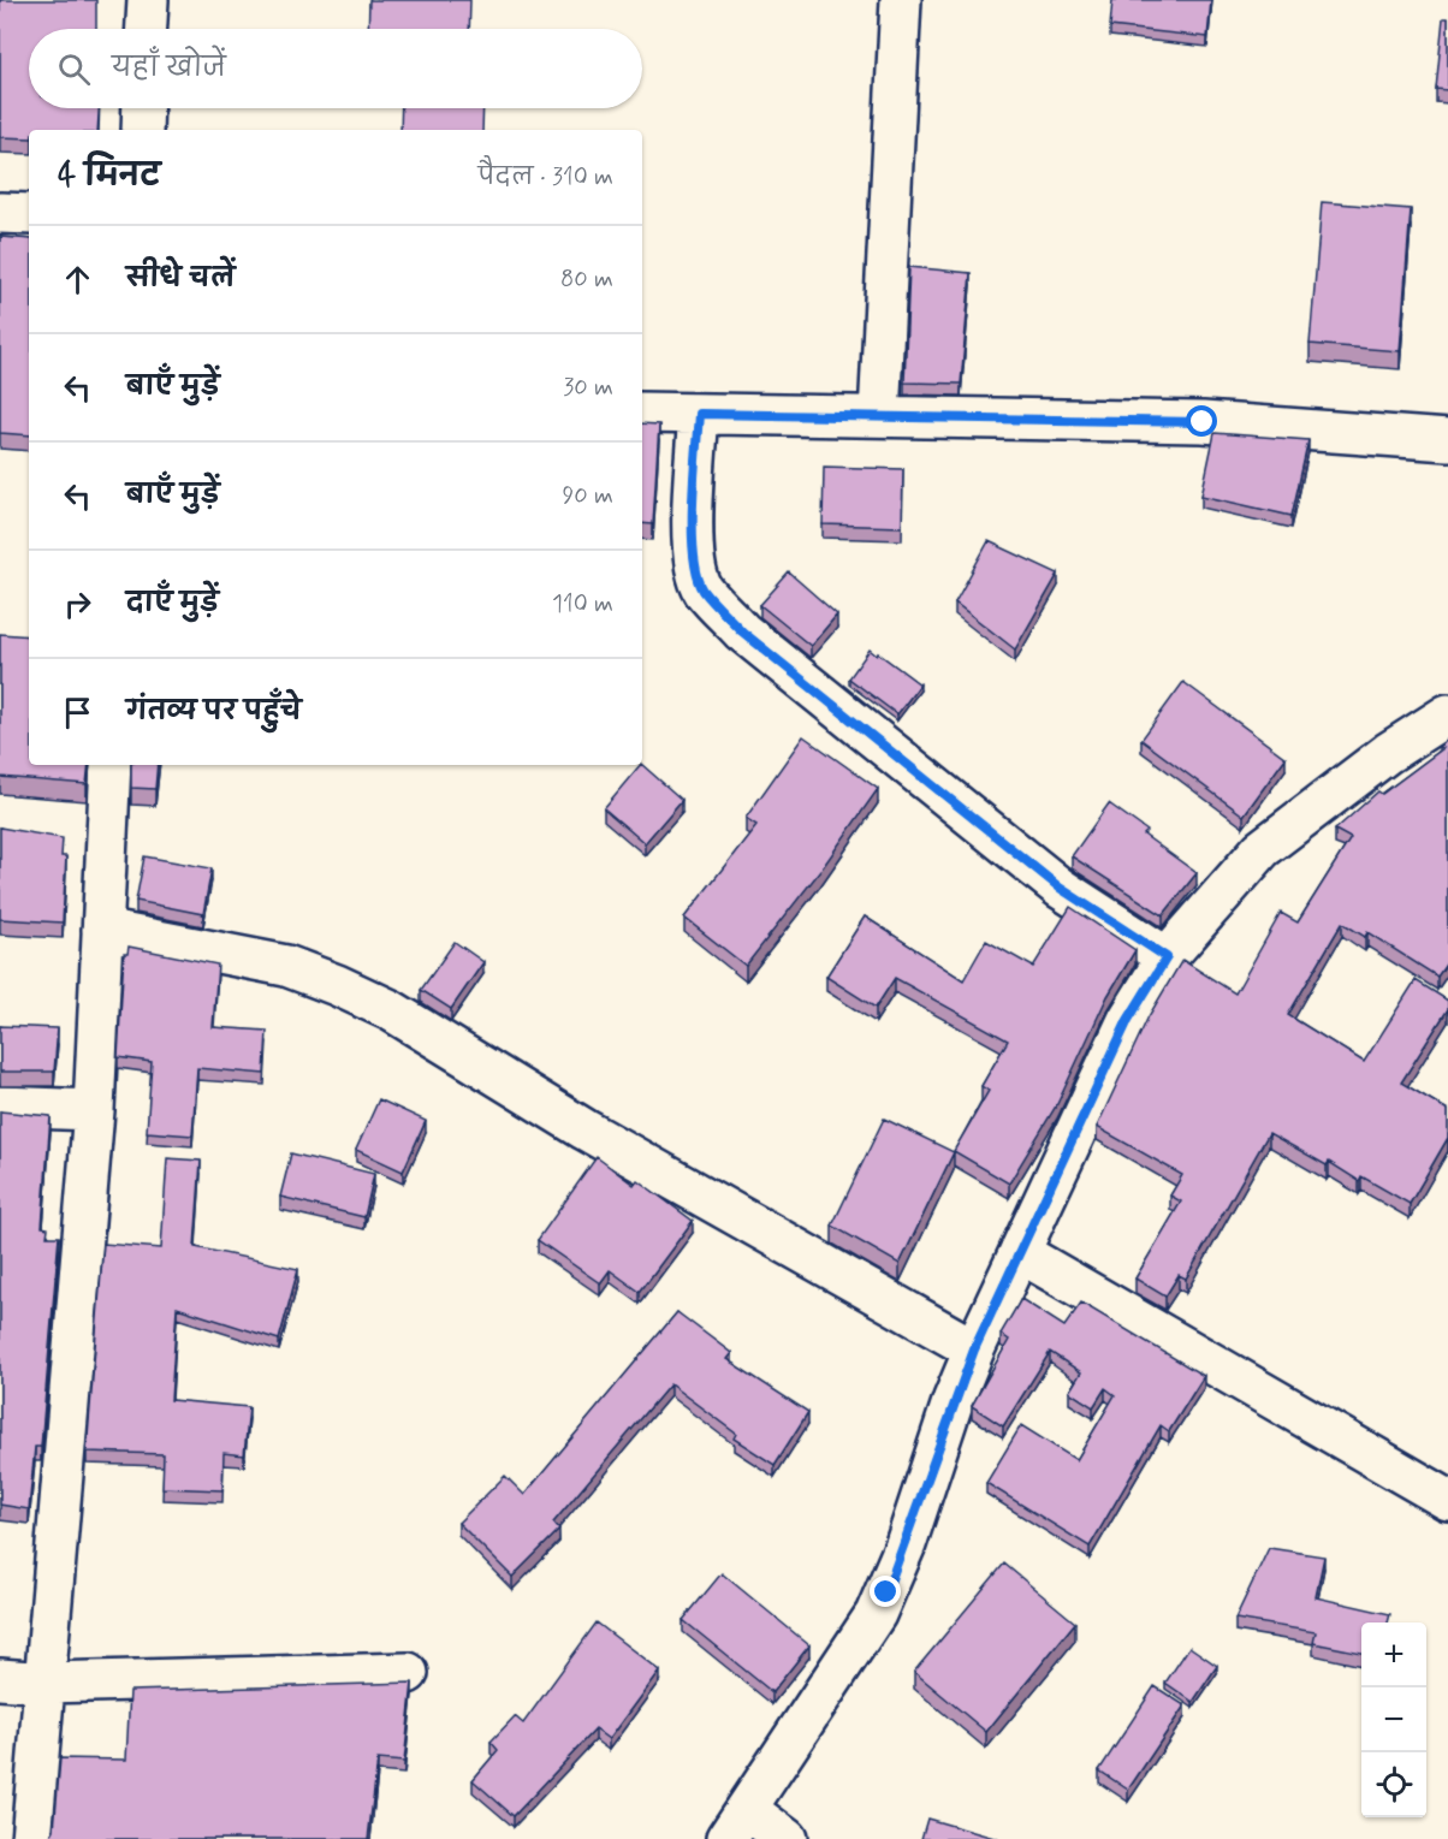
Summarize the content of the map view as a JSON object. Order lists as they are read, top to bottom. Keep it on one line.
{"page":{"search":"यहाँ खोजें","heading":["4 मिनट","पैदल · 310 m"],"list":[["सीधे चलें","80 m"],["बाएँ मुड़ें","30 m"],["बाएँ मुड़ें","90 m"],["दाएँ मुड़ें","110 m"],"गंतव्य पर पहुँचे"],"map_buttons":["+","−"]}}
